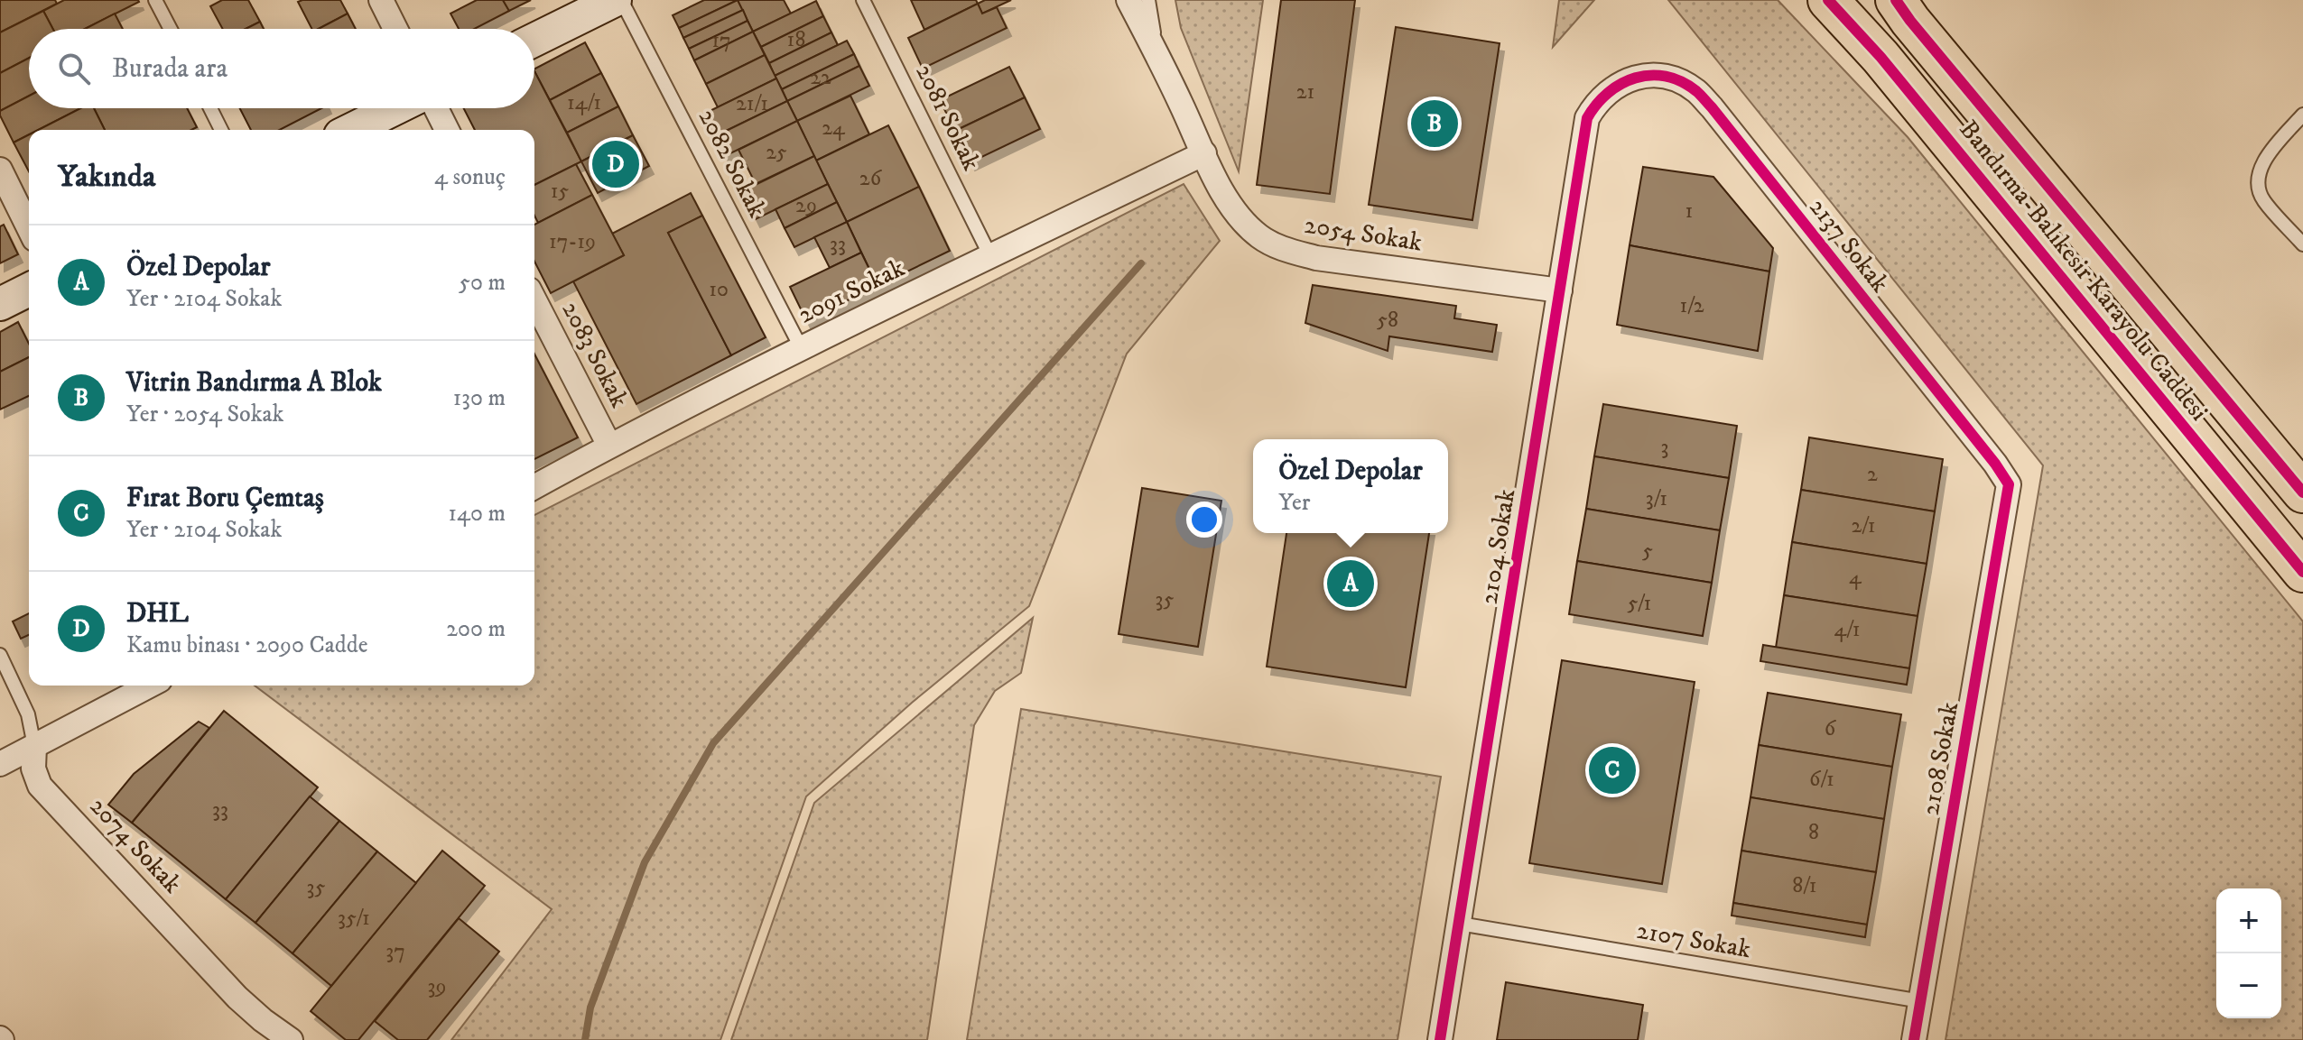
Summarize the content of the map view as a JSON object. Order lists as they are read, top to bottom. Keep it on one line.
{"streets":{"highway":["Bandırma-Balıkesir Karayolu Caddesi"],"street":["2054 Sokak","2137 Sokak","2091 Sokak","2083 Sokak","2104 Sokak","2108 Sokak","2074 Sokak"],"lane":["2081 Sokak","2082 Sokak","2107 Sokak"]},"crossings":[["2081 Sokak","2091 Sokak"],["2082 Sokak","2091 Sokak"],["2054 Sokak","2091 Sokak"],["2054 Sokak","2104 Sokak"],["2137 Sokak","2104 Sokak"],["2137 Sokak","2108 Sokak"],["2091 Sokak","2083 Sokak"],["2104 Sokak","2107 Sokak"],["2108 Sokak","2107 Sokak"]],"house_numbers":["18","17","22","21","14/1","21/1","24","25","26","15","29","1","17-19","33","10","1/2","58","3","2","3/1","2/1","5","4","35","5/1","4/1","6","6/1","33","8","8/1","35","35/1","37","39"],"page":{"search":"Burada ara","pins":["B","D","A","C"],"heading":["Yakında","4 sonuç"],"list":[{"mark":"A","name":"Özel Depolar","note":"Yer · 2104 Sokak","value":"50 m"},{"mark":"B","name":"Vitrin Bandırma A Blok","note":"Yer · 2054 Sokak","value":"130 m"},{"mark":"C","name":"Fırat Boru Çemtaş","note":"Yer · 2104 Sokak","value":"140 m"},{"mark":"D","name":"DHL","note":"Kamu binası · 2090 Cadde","value":"200 m"}],"popup":["Özel Depolar","Yer"],"map_buttons":["+","−"]}}
